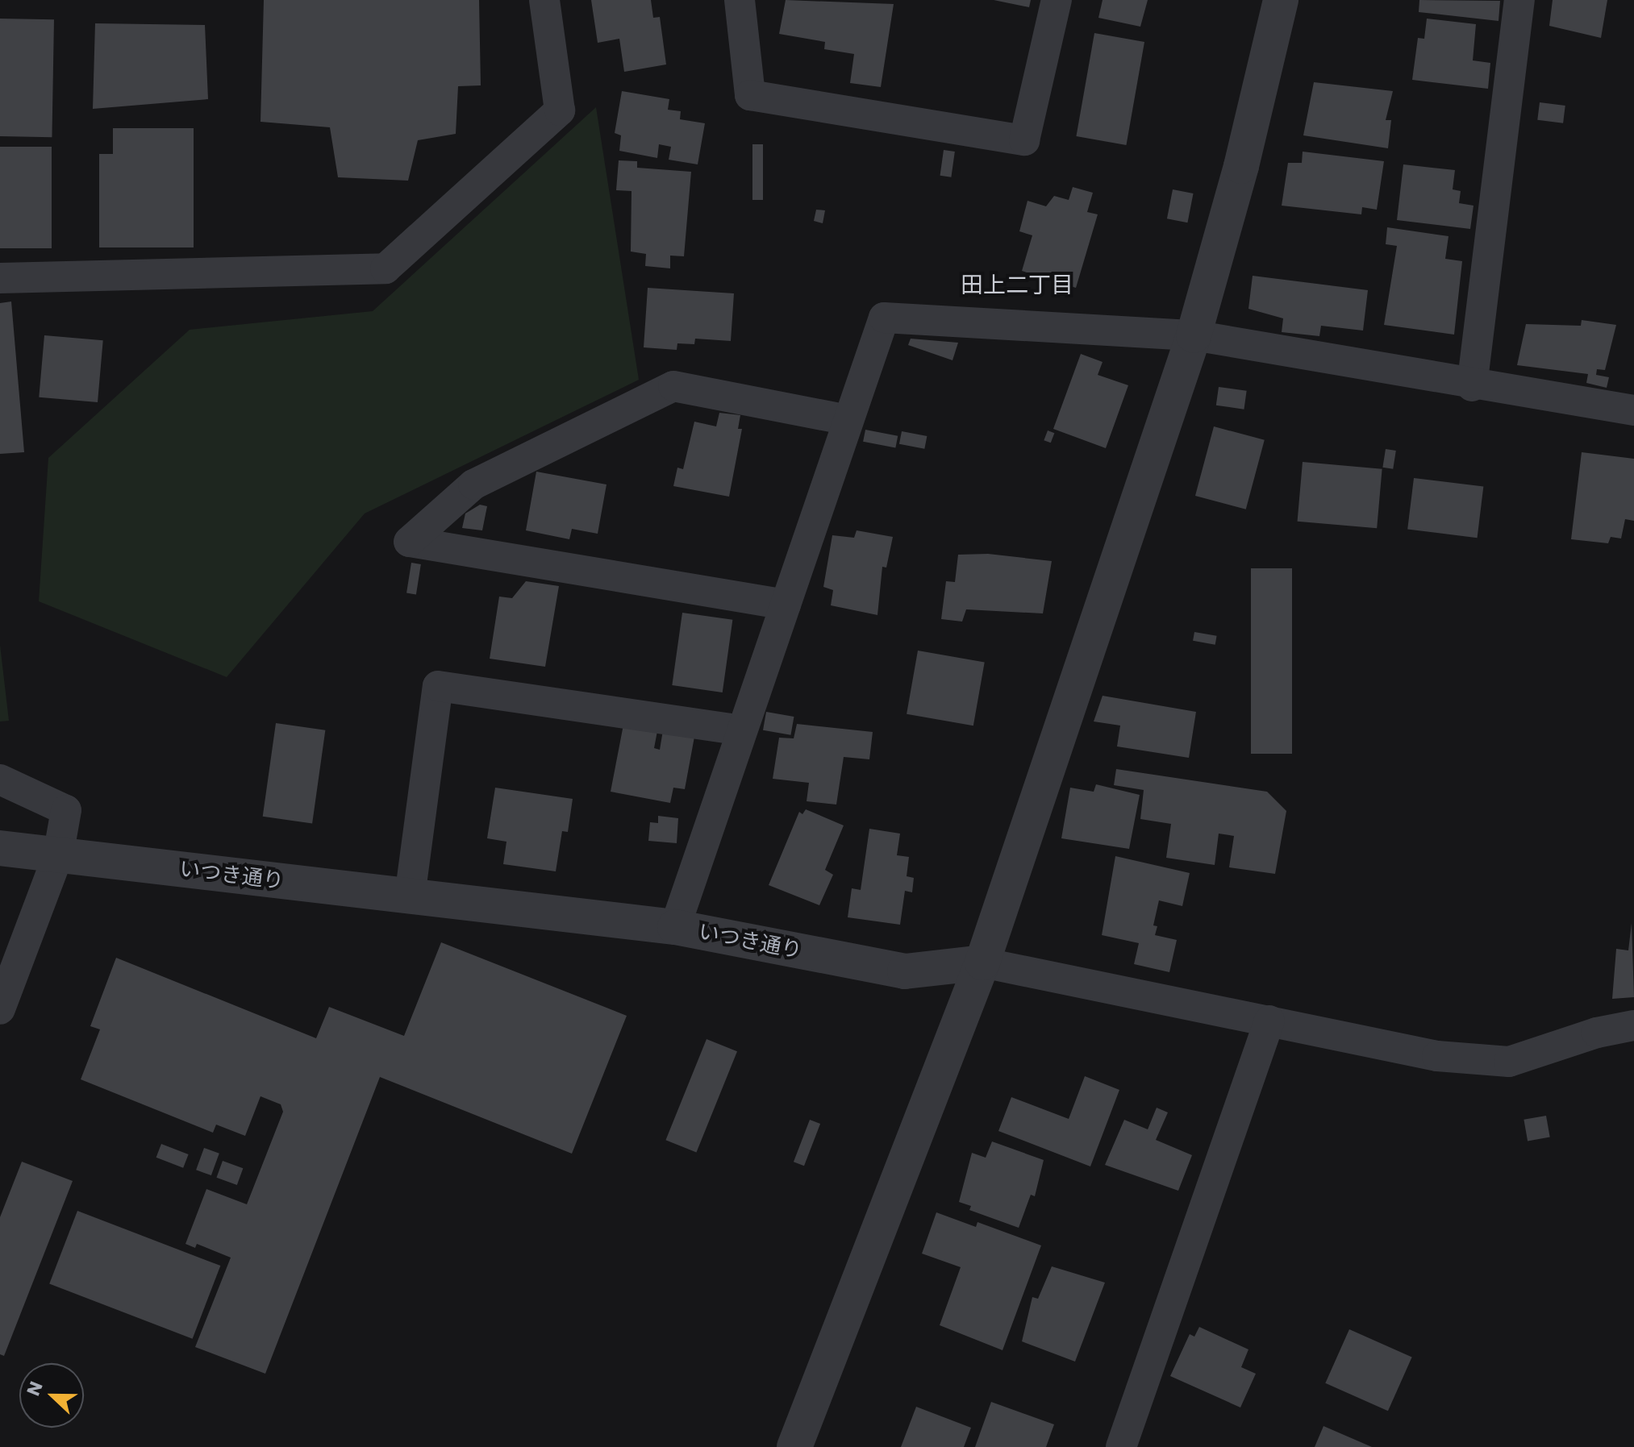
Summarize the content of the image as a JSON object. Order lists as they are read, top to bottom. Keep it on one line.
{"streets":{"street":["いつき通り"]},"districts":["田上二丁目"],"north":"left"}
